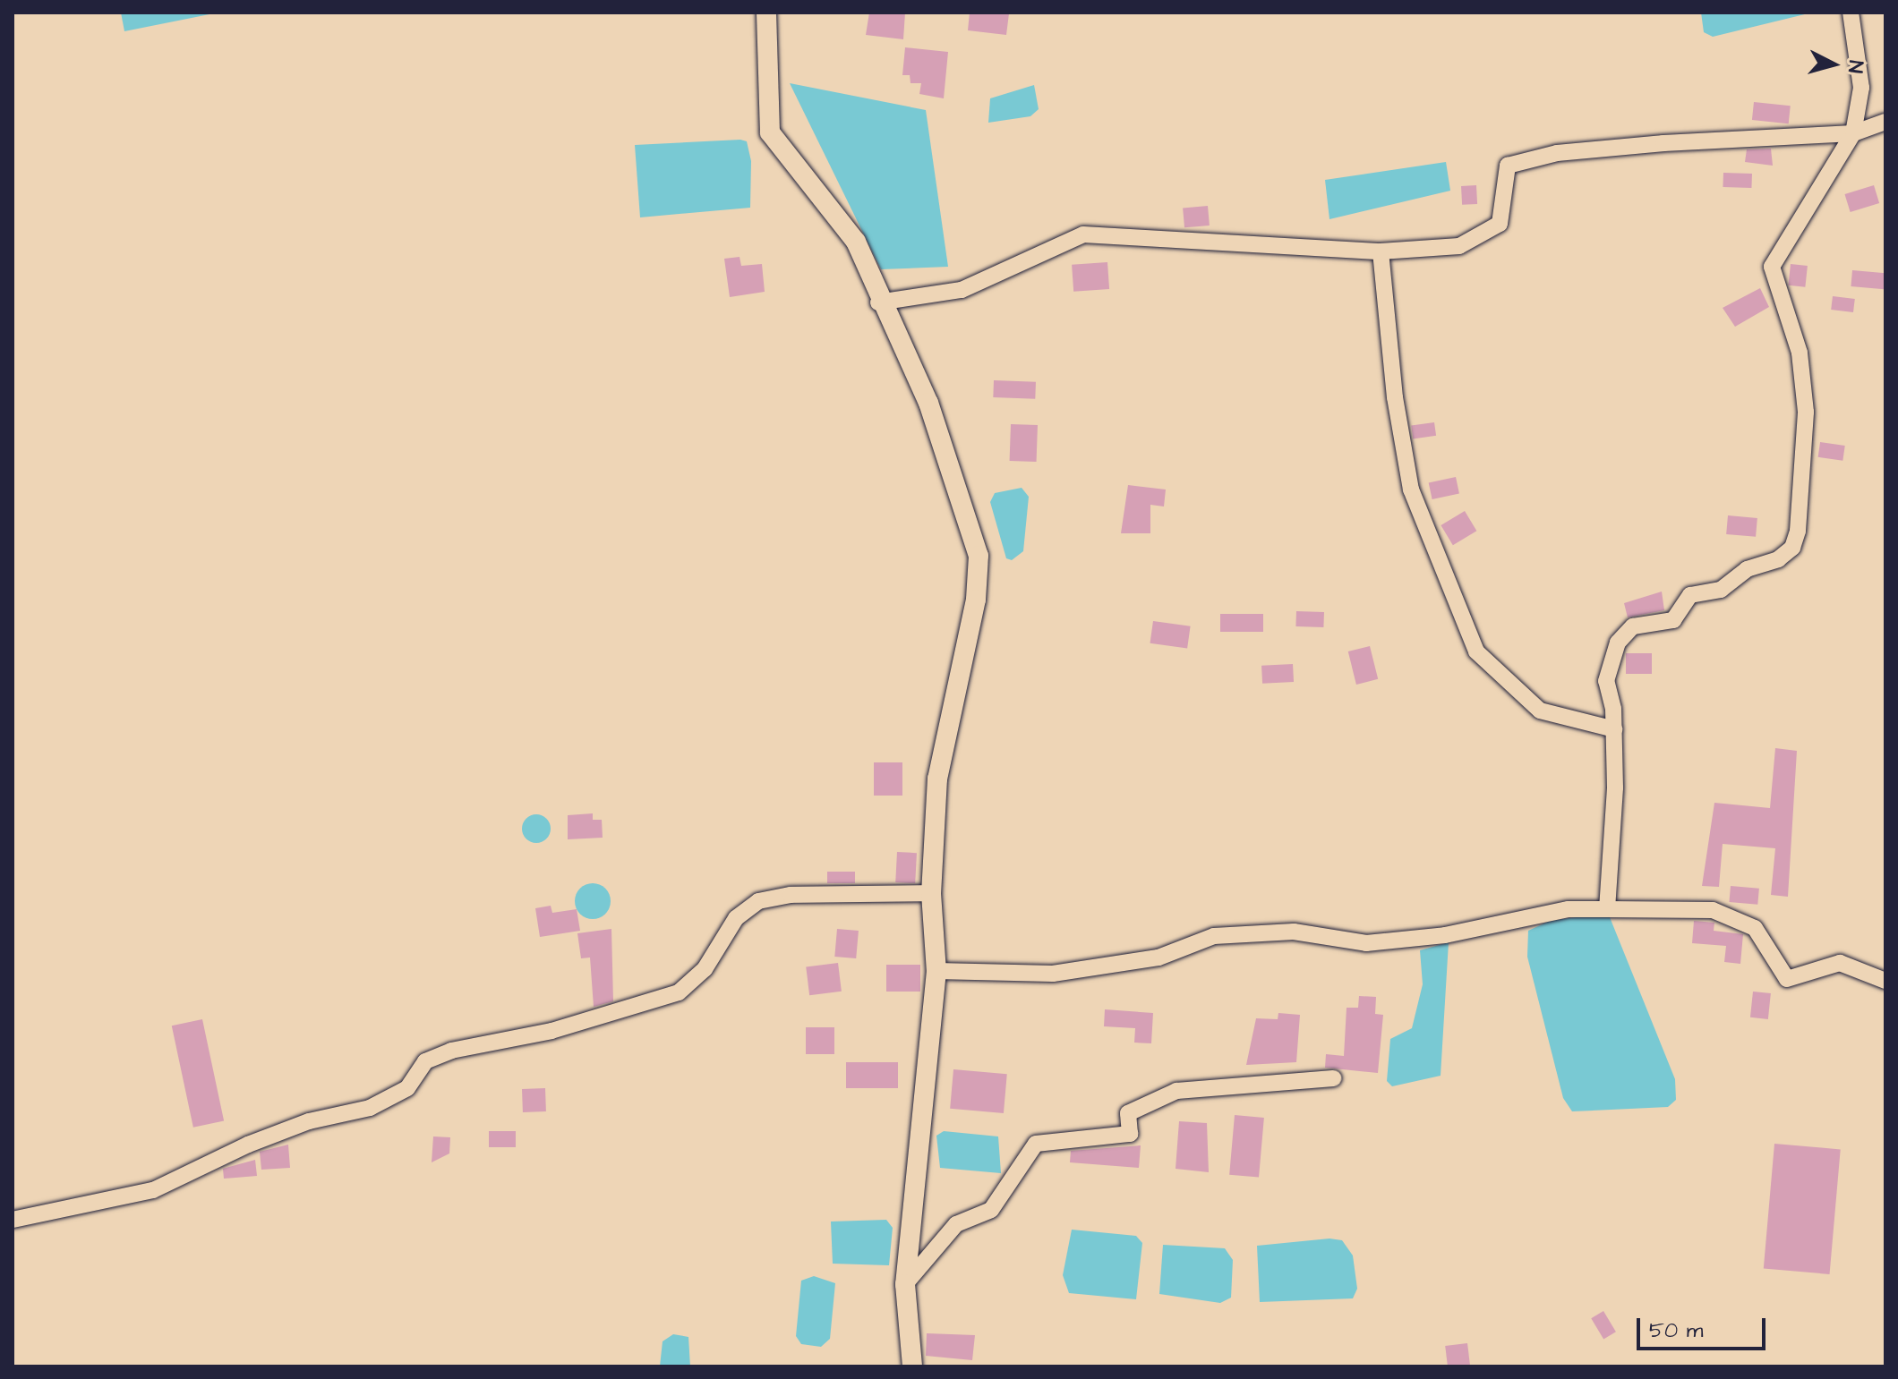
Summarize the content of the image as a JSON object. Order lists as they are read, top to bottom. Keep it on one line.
{"scale_bar":"50 m","north":"right"}
